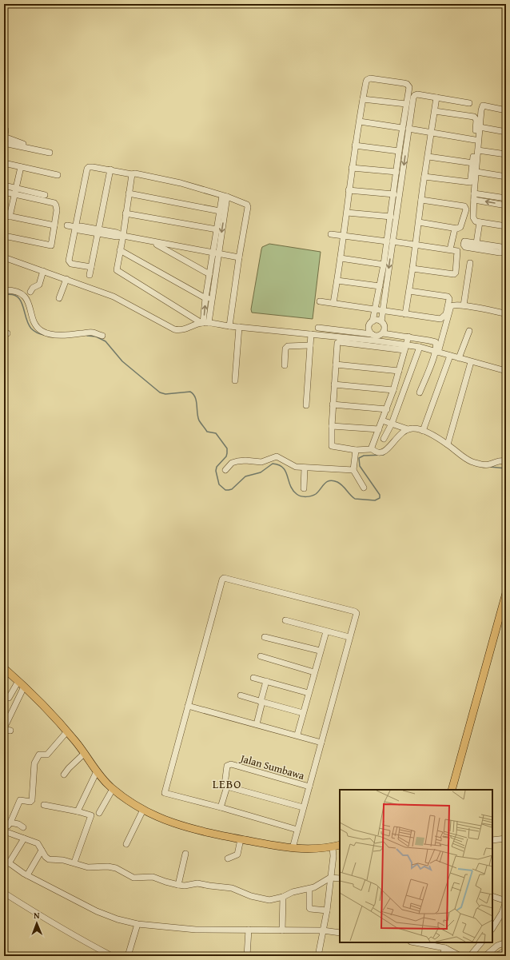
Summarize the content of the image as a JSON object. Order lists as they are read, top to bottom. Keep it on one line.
{"streets":{"street":["Jalan Sumbawa"]},"districts":["LEBO"],"north":"top"}
